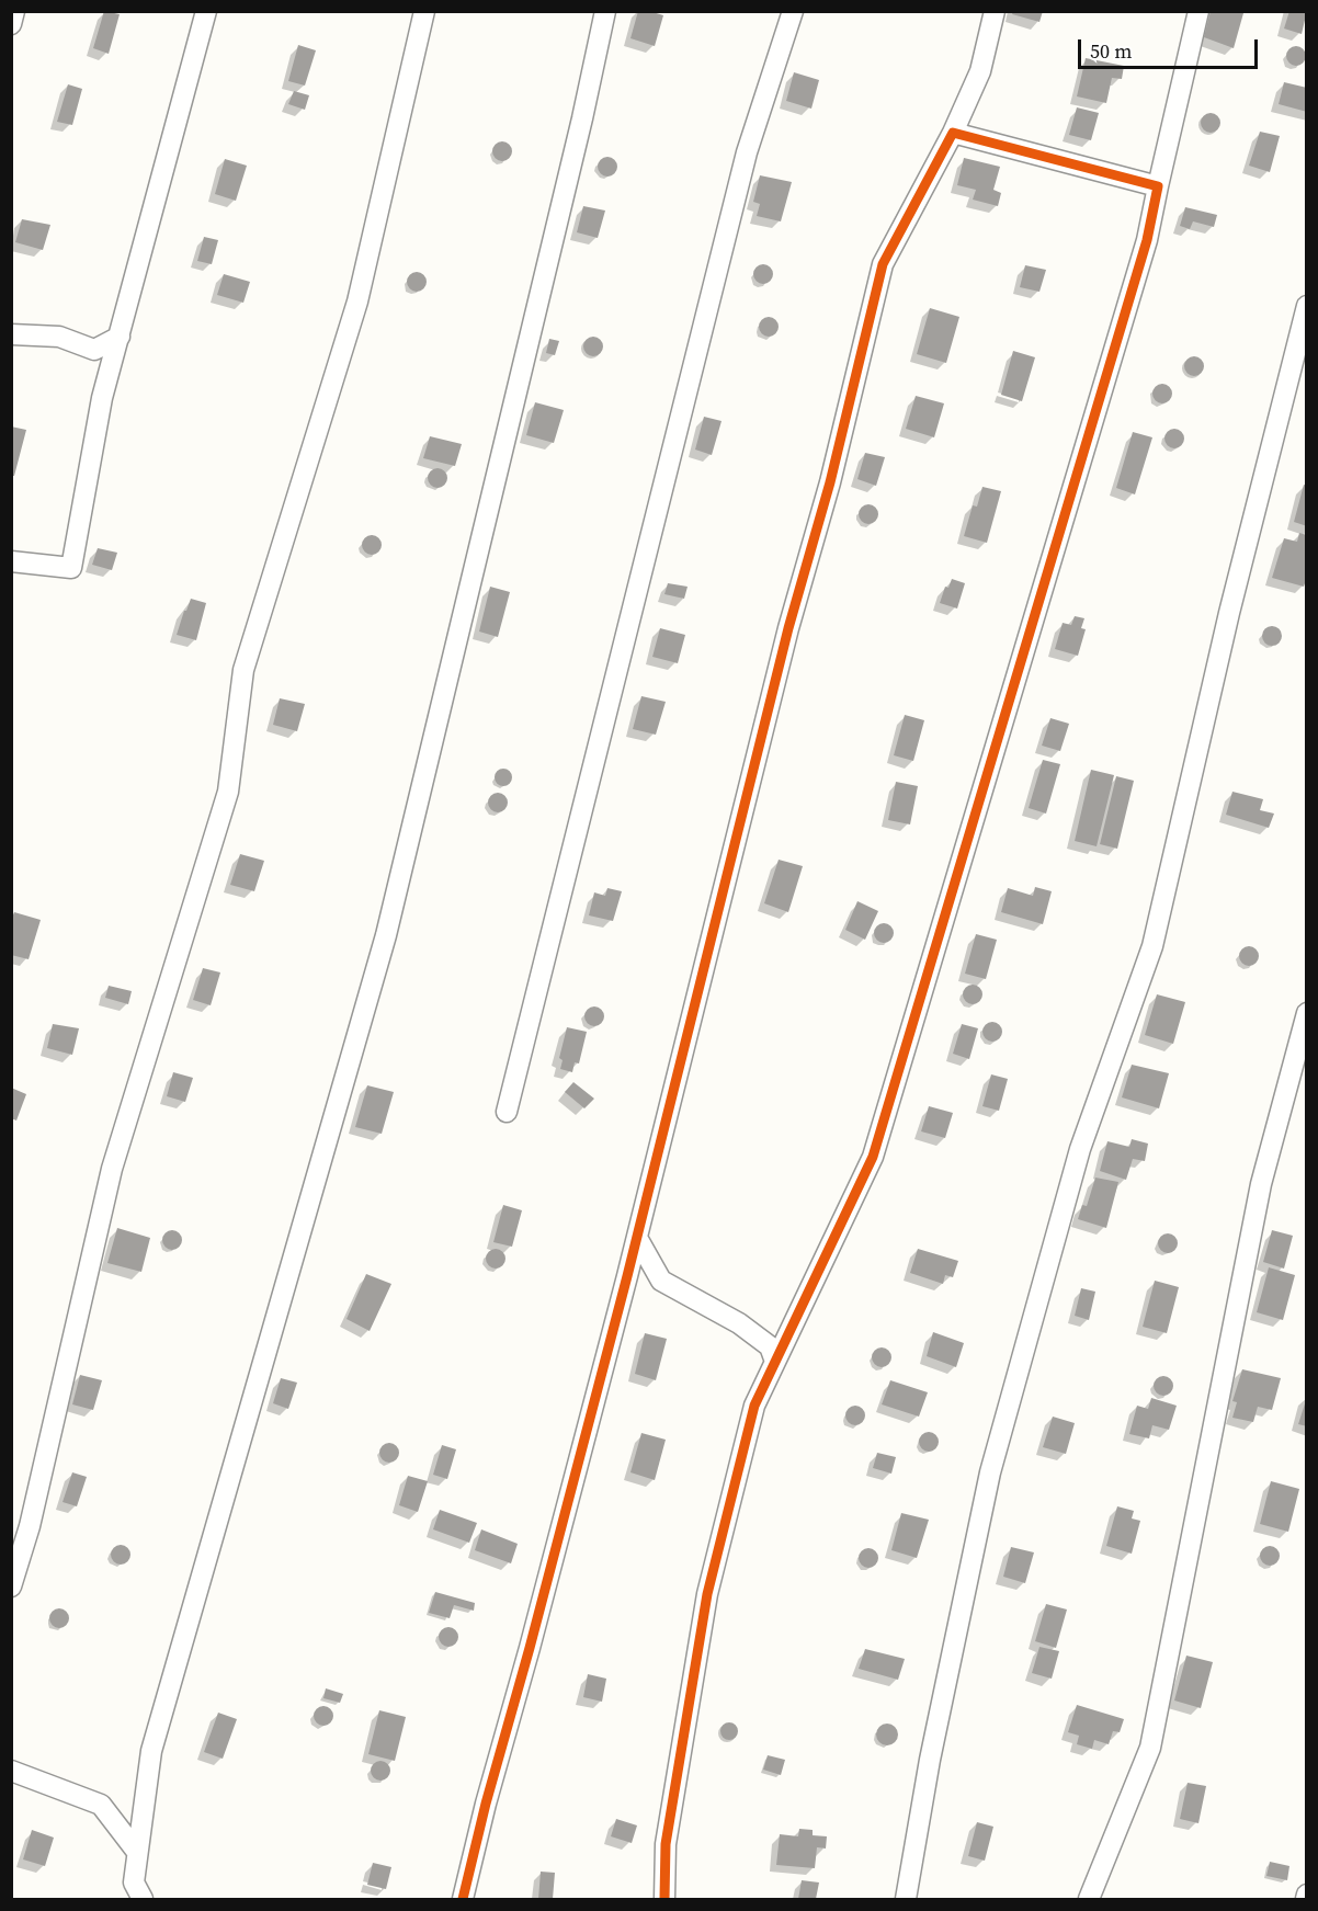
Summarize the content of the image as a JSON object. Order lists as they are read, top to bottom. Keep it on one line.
{"scale_bar":"50 m"}
